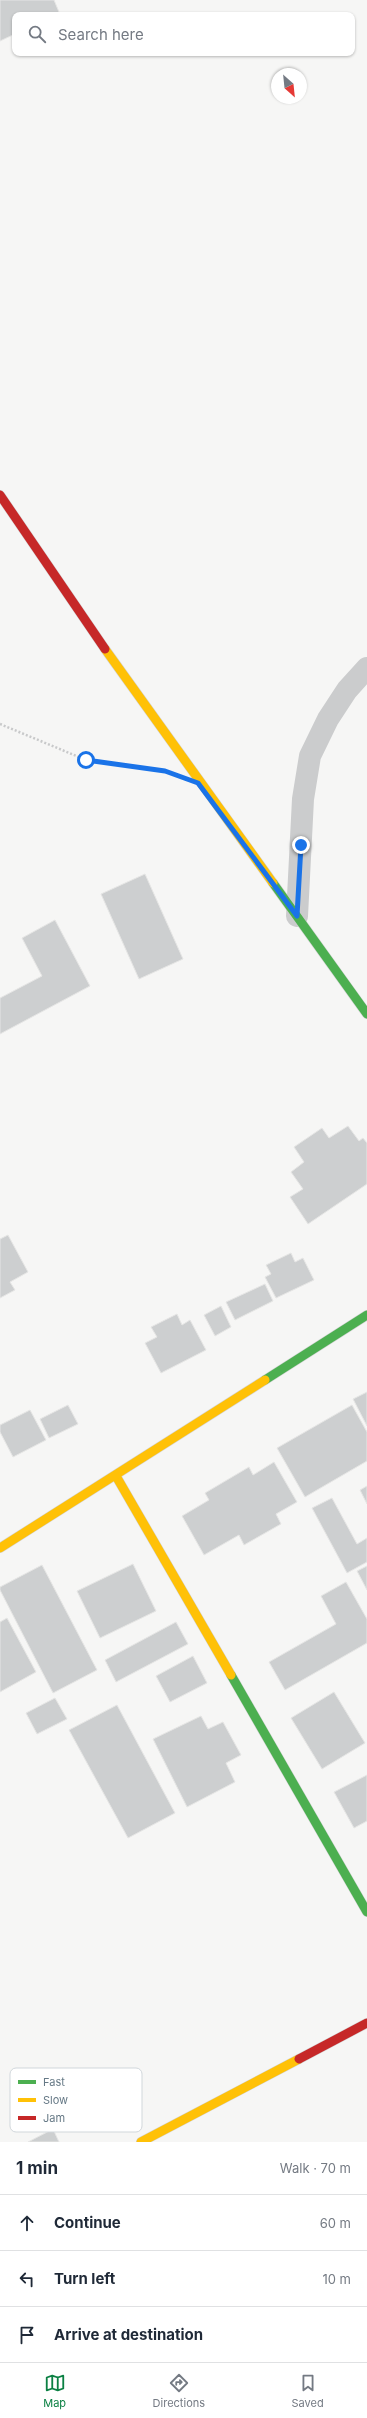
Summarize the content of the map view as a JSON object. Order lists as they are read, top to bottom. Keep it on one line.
{"legend":["Fast","Slow","Jam"],"north":"bottom right","page":{"search":"Search here","heading":["1 min","Walk · 70 m"],"list":[["Continue","60 m"],["Turn left","10 m"],"Arrive at destination"],"nav":["Map","Directions","Saved"]}}
